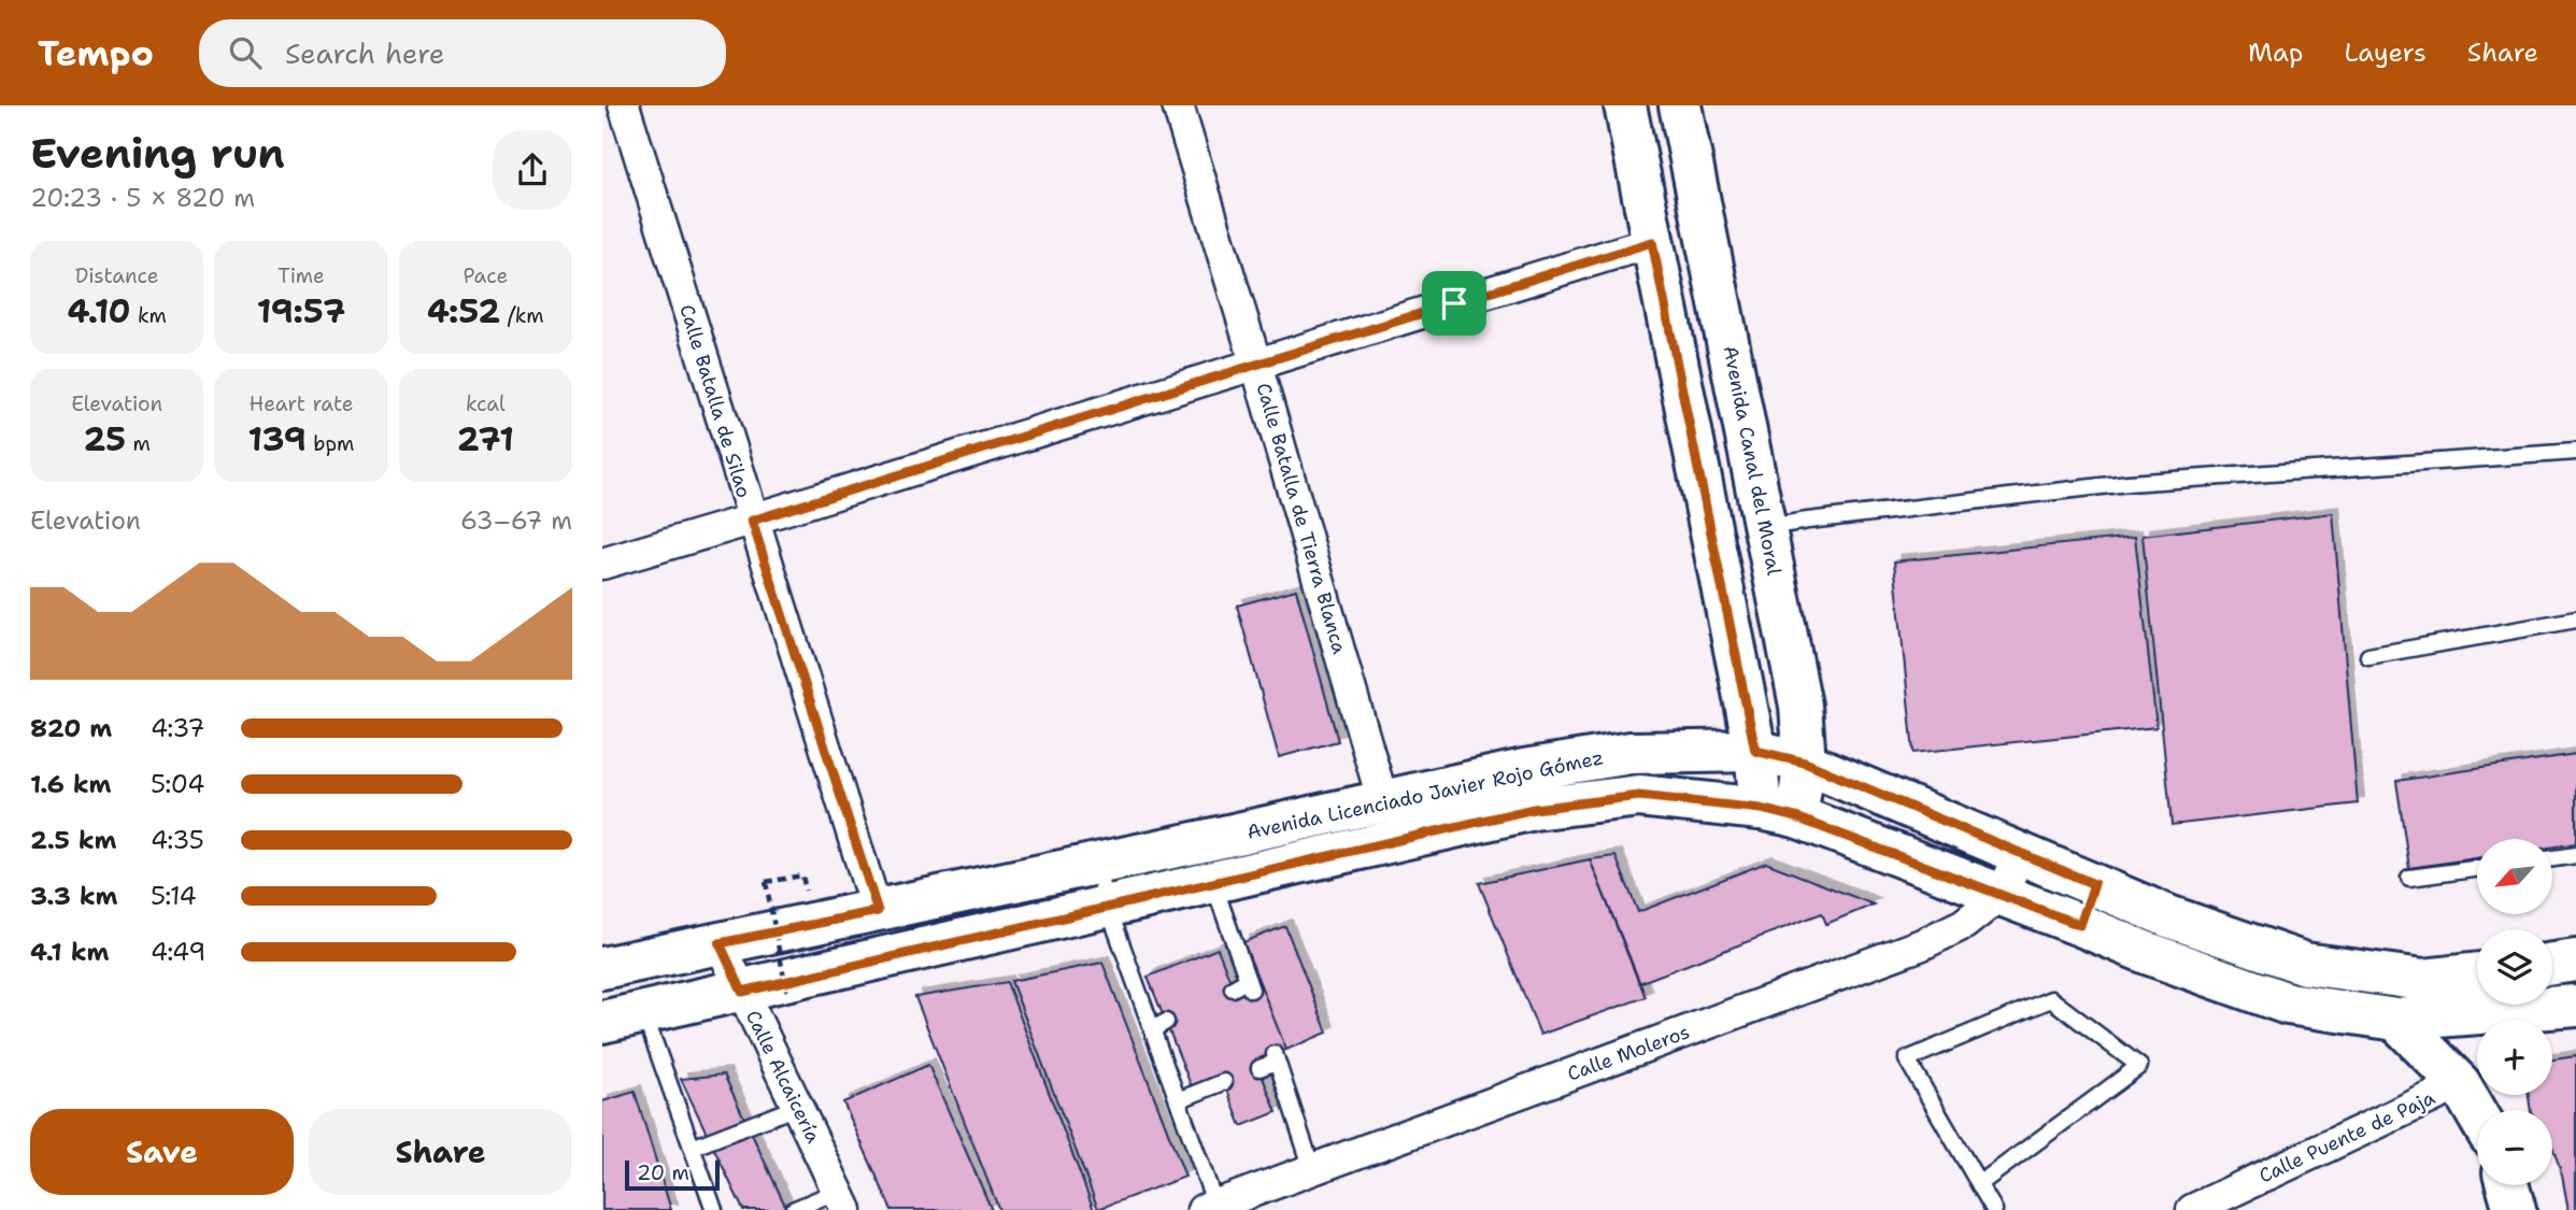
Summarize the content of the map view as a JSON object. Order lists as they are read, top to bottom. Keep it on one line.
{"streets":{"main road":["Avenida Canal del Moral","Avenida Licenciado Javier Rojo Gómez"],"street":["Calle Batalla de Silao","Calle Batalla de Tierra Blanca","Calle Moleros","Calle Alcaicería","Calle Puente de Paja"]},"crossings":[["Calle Batalla de Silao","Avenida Licenciado Javier Rojo Gómez"],["Avenida Canal del Moral","Avenida Licenciado Javier Rojo Gómez"],["Calle Batalla de Tierra Blanca","Avenida Licenciado Javier Rojo Gómez"],["Avenida Licenciado Javier Rojo Gómez","Calle Moleros"],["Avenida Licenciado Javier Rojo Gómez","Calle Alcaicería"]],"scale_bar":"20 m","north":"bottom left","page":{"header":"Tempo","search":"Search here","nav":["Map","Layers","Share"],"heading":["Evening run","20:23 · 5 × 820 m"],"stats":[["Distance","4.10 km"],["Time","19:57"],["Pace","4:52 /km"],["Elevation","25 m"],["Heart rate","139 bpm"],["kcal","271"]],"chart":["Elevation","63–67 m"],"list":[{"name":"820 m","note":"4:37"},{"name":"1.6 km","note":"5:04"},{"name":"2.5 km","note":"4:35"},{"name":"3.3 km","note":"5:14"},{"name":"4.1 km","note":"4:49"}],"map_buttons":["+","−"],"buttons":["Save","Share"],"scale":"20 m"}}
